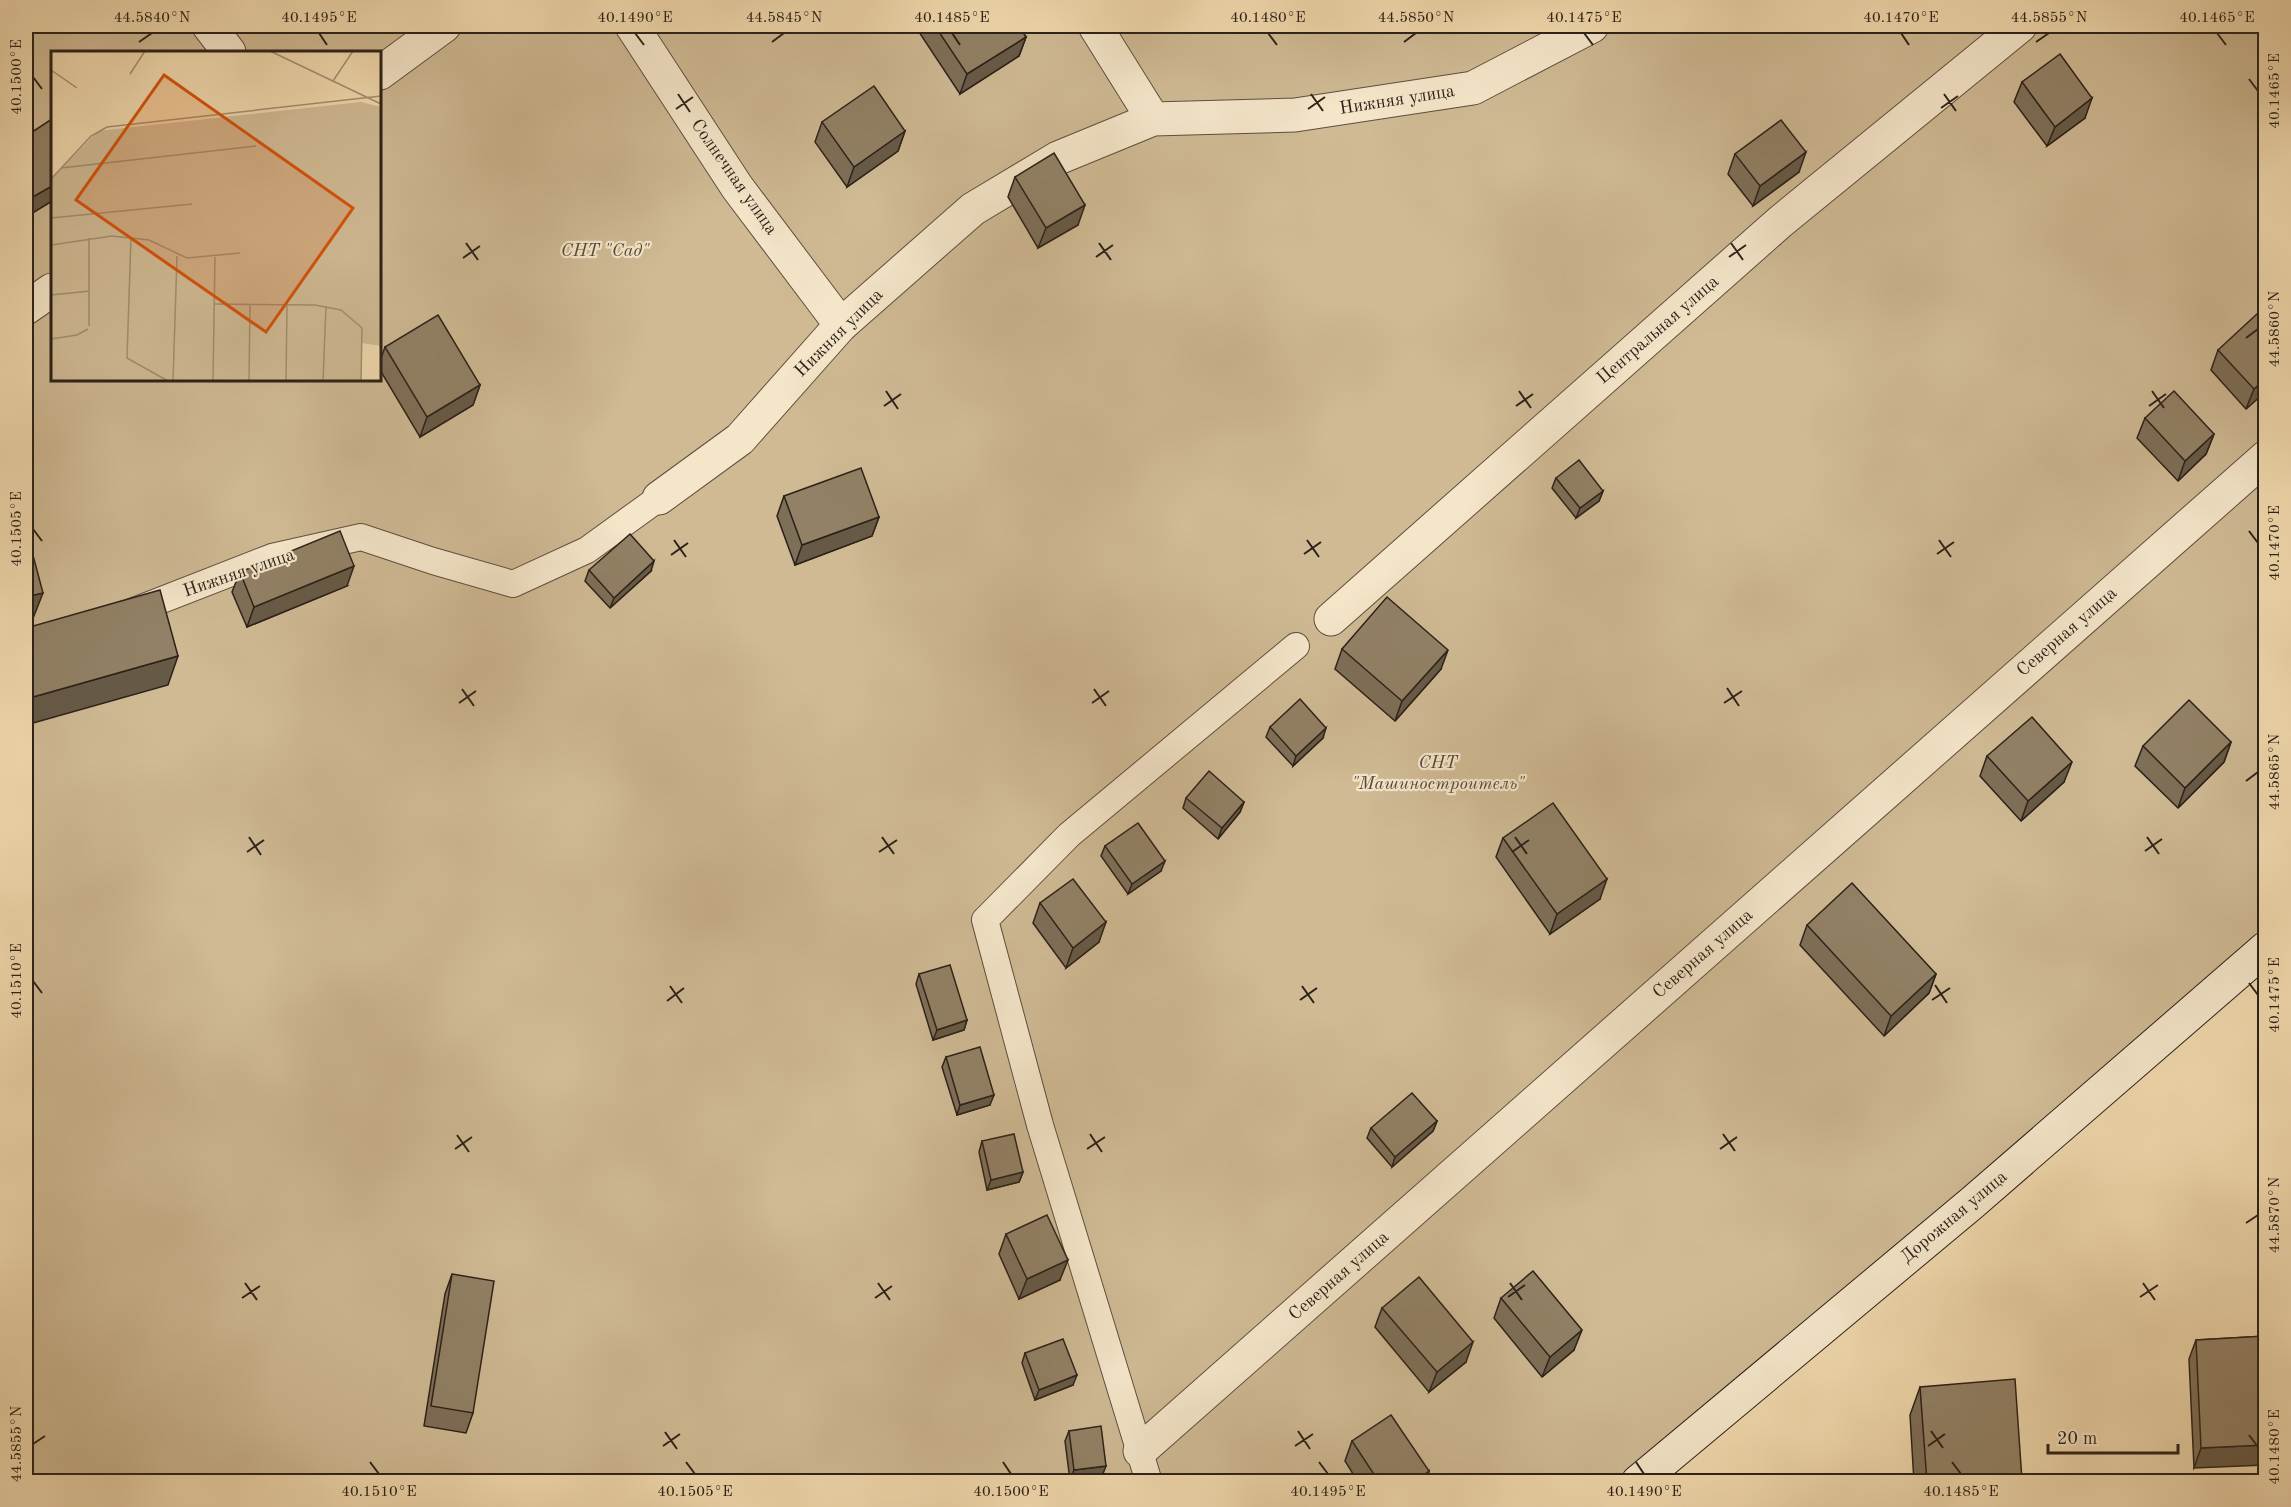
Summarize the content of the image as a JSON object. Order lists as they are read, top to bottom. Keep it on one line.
{"streets":{"street":["Нижняя улица","Солнечная улица","Центральная улица","Северная улица","Дорожная улица"]},"crossings":[["Нижняя улица","Солнечная улица"]],"parks":["СНТ \"Сад\"","СНТ \"Машиностроитель\""],"scale_bar":"20 m","coordinates":["44.5840°N","40.1495°E","40.1490°E","44.5845°N","40.1485°E","40.1480°E","44.5850°N","40.1475°E","40.1470°E","44.5855°N","40.1465°E","40.1500°E","44.5860°N","40.1505°E","44.5865°N","40.1510°E","44.5870°N"]}
